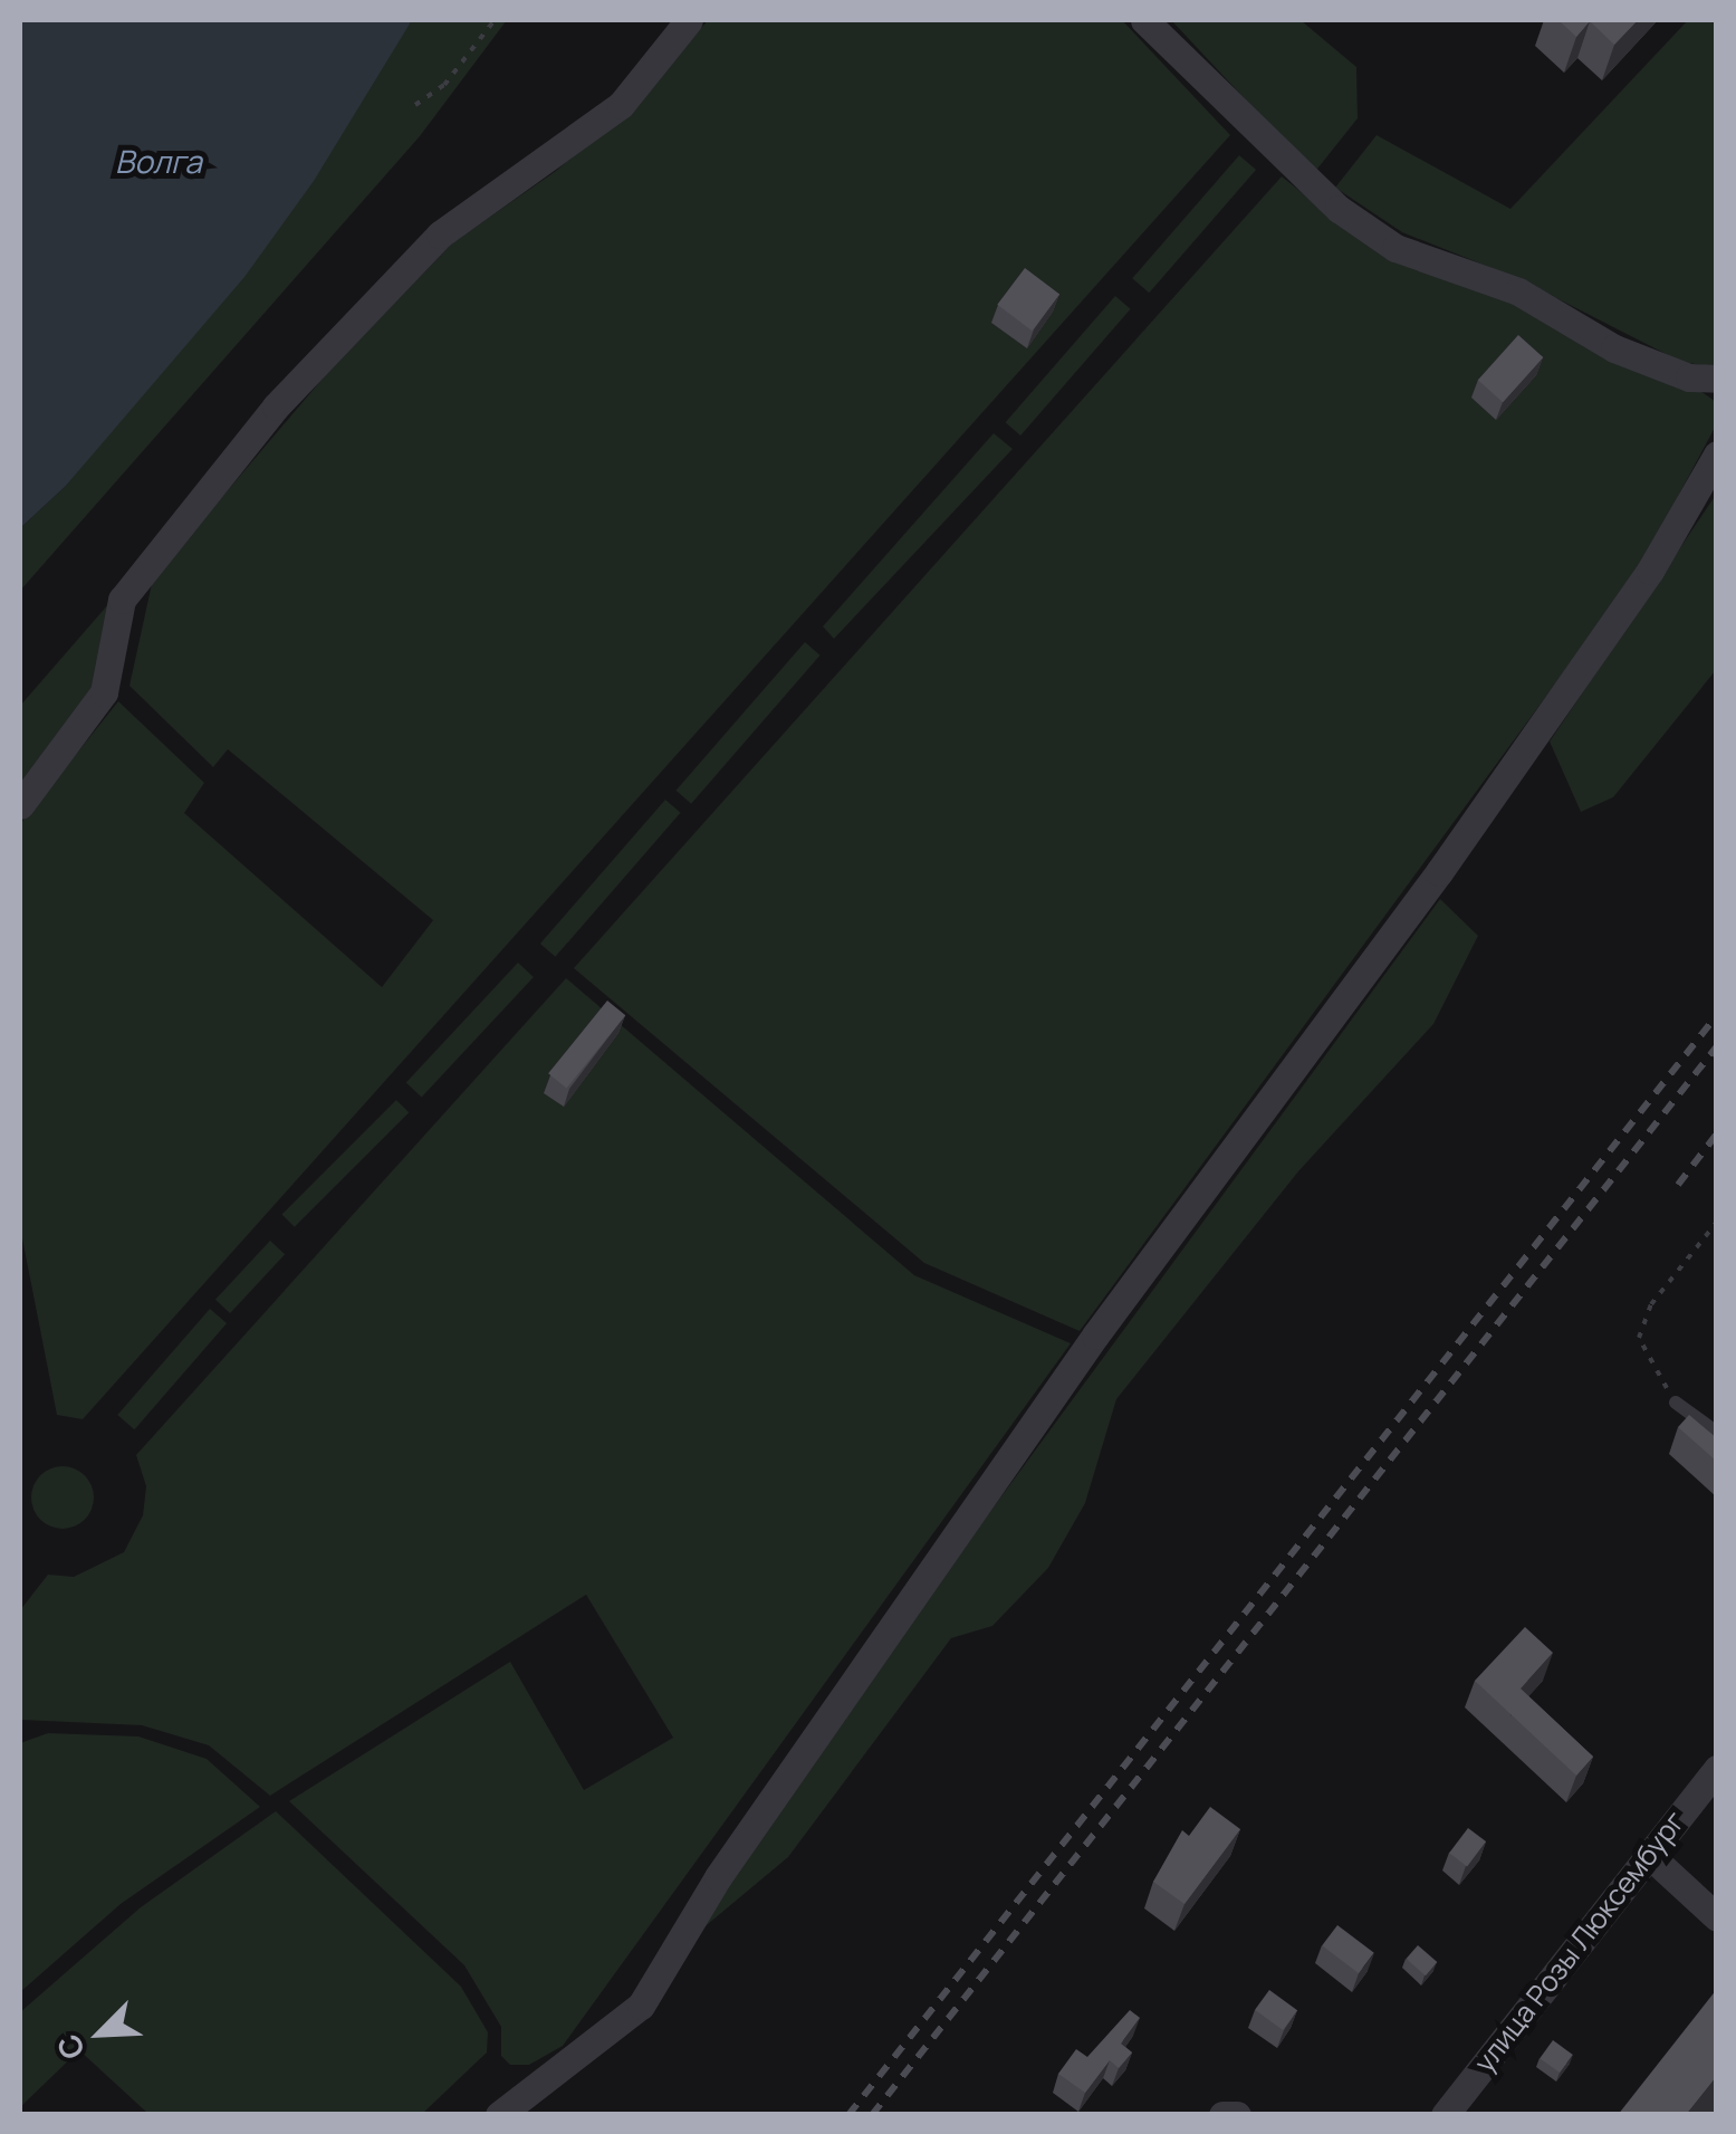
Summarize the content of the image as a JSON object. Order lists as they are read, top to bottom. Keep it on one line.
{"streets":{"street":["улица Розы Люксембург"]},"water":["Волга"],"north":"bottom left"}
